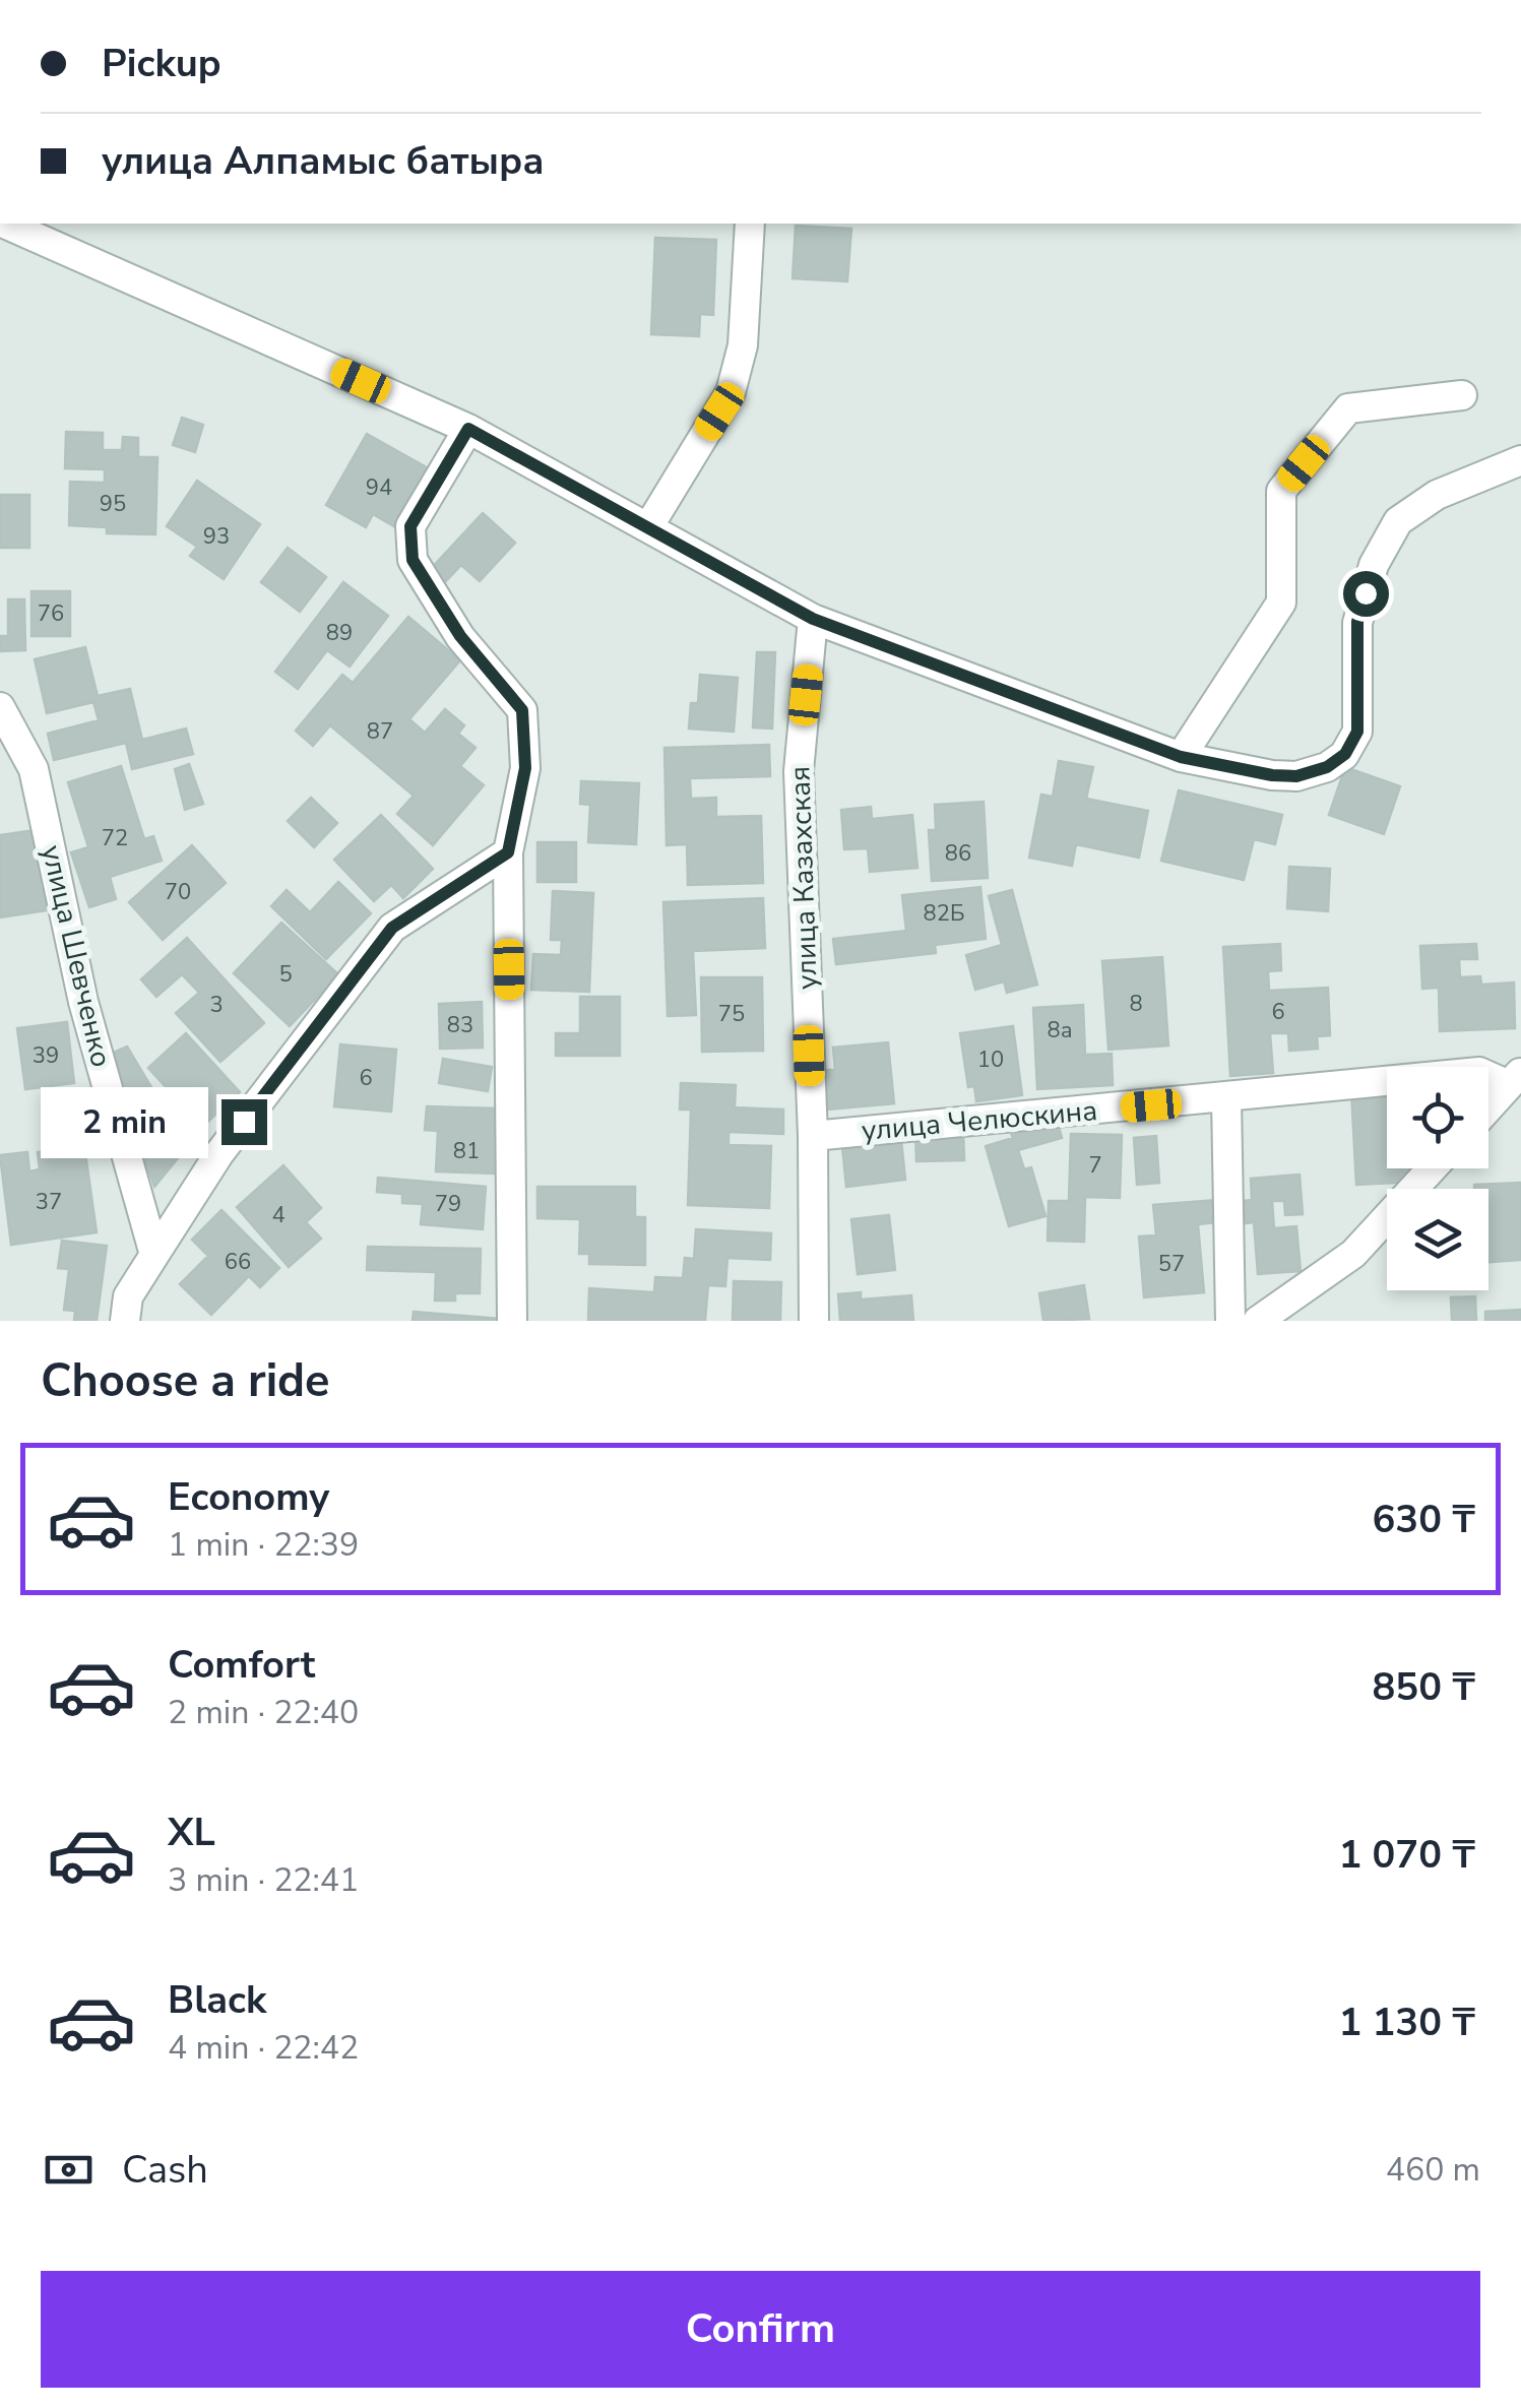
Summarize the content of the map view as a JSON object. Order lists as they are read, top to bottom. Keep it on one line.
{"streets":{"street":["улица Казахская","улица Шевченко","улица Челюскина"]},"crossings":[["улица Казахская","улица Челюскина"]],"house_numbers":["94","95","93","76","89","87","72","86","70","82Б","5","8","3","6","75","83","8а","39","10","6","81","7","37","79","4","66","57"],"page":{"banner":["Pickup","улица Алпамыс батыра"],"bubble":"2 min","heading":"Choose a ride","list":[{"name":"Economy","note":"1 min · 22:39","value":"630 ₸"},{"name":"Comfort","note":"2 min · 22:40","value":"850 ₸"},{"name":"XL","note":"3 min · 22:41","value":"1 070 ₸"},{"name":"Black","note":"4 min · 22:42","value":"1 130 ₸"}],"pay":["Cash","460 m"],"buttons":"Confirm"}}
